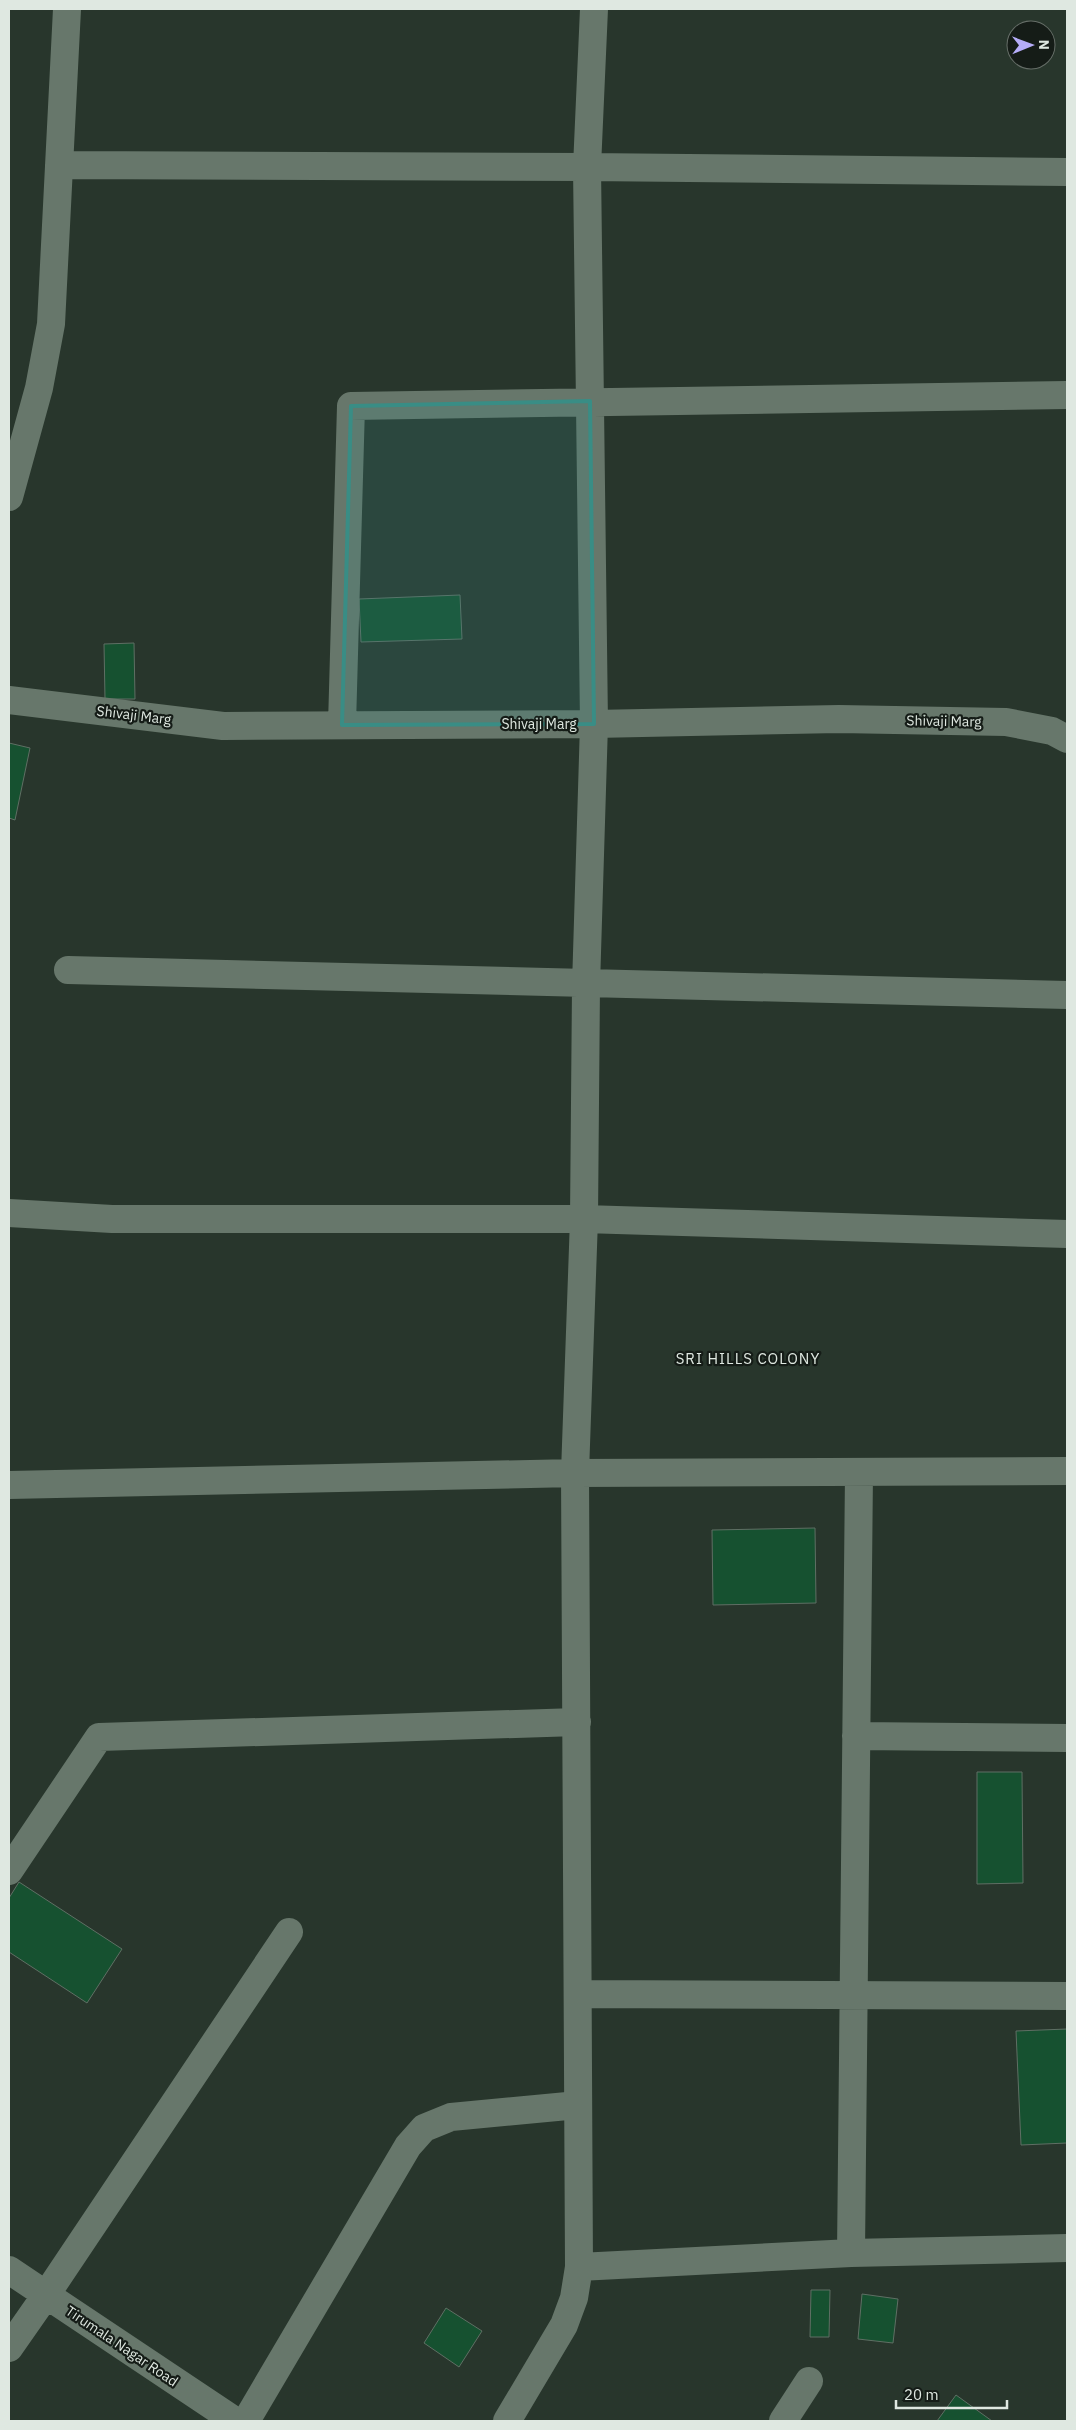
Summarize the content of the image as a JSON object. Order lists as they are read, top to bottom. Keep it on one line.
{"streets":{"street":["Shivaji Marg","Tirumala Nagar Road"]},"districts":["SRI HILLS COLONY"],"scale_bar":"20 m","north":"right"}
